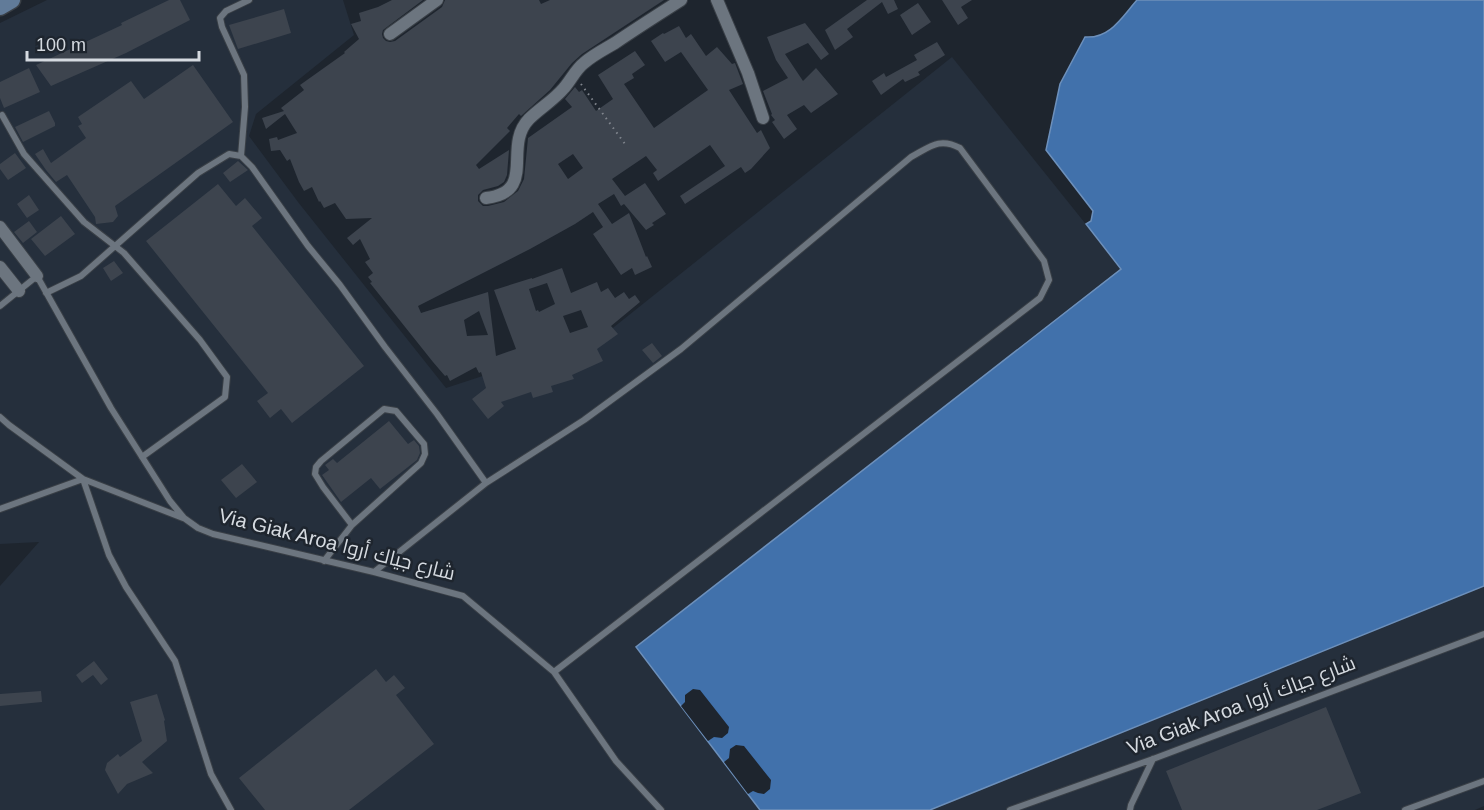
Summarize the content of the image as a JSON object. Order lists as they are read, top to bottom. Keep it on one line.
{"streets":{"street":["Via Giak Aroa شارع جياك أروا"]},"scale_bar":"100 m"}
